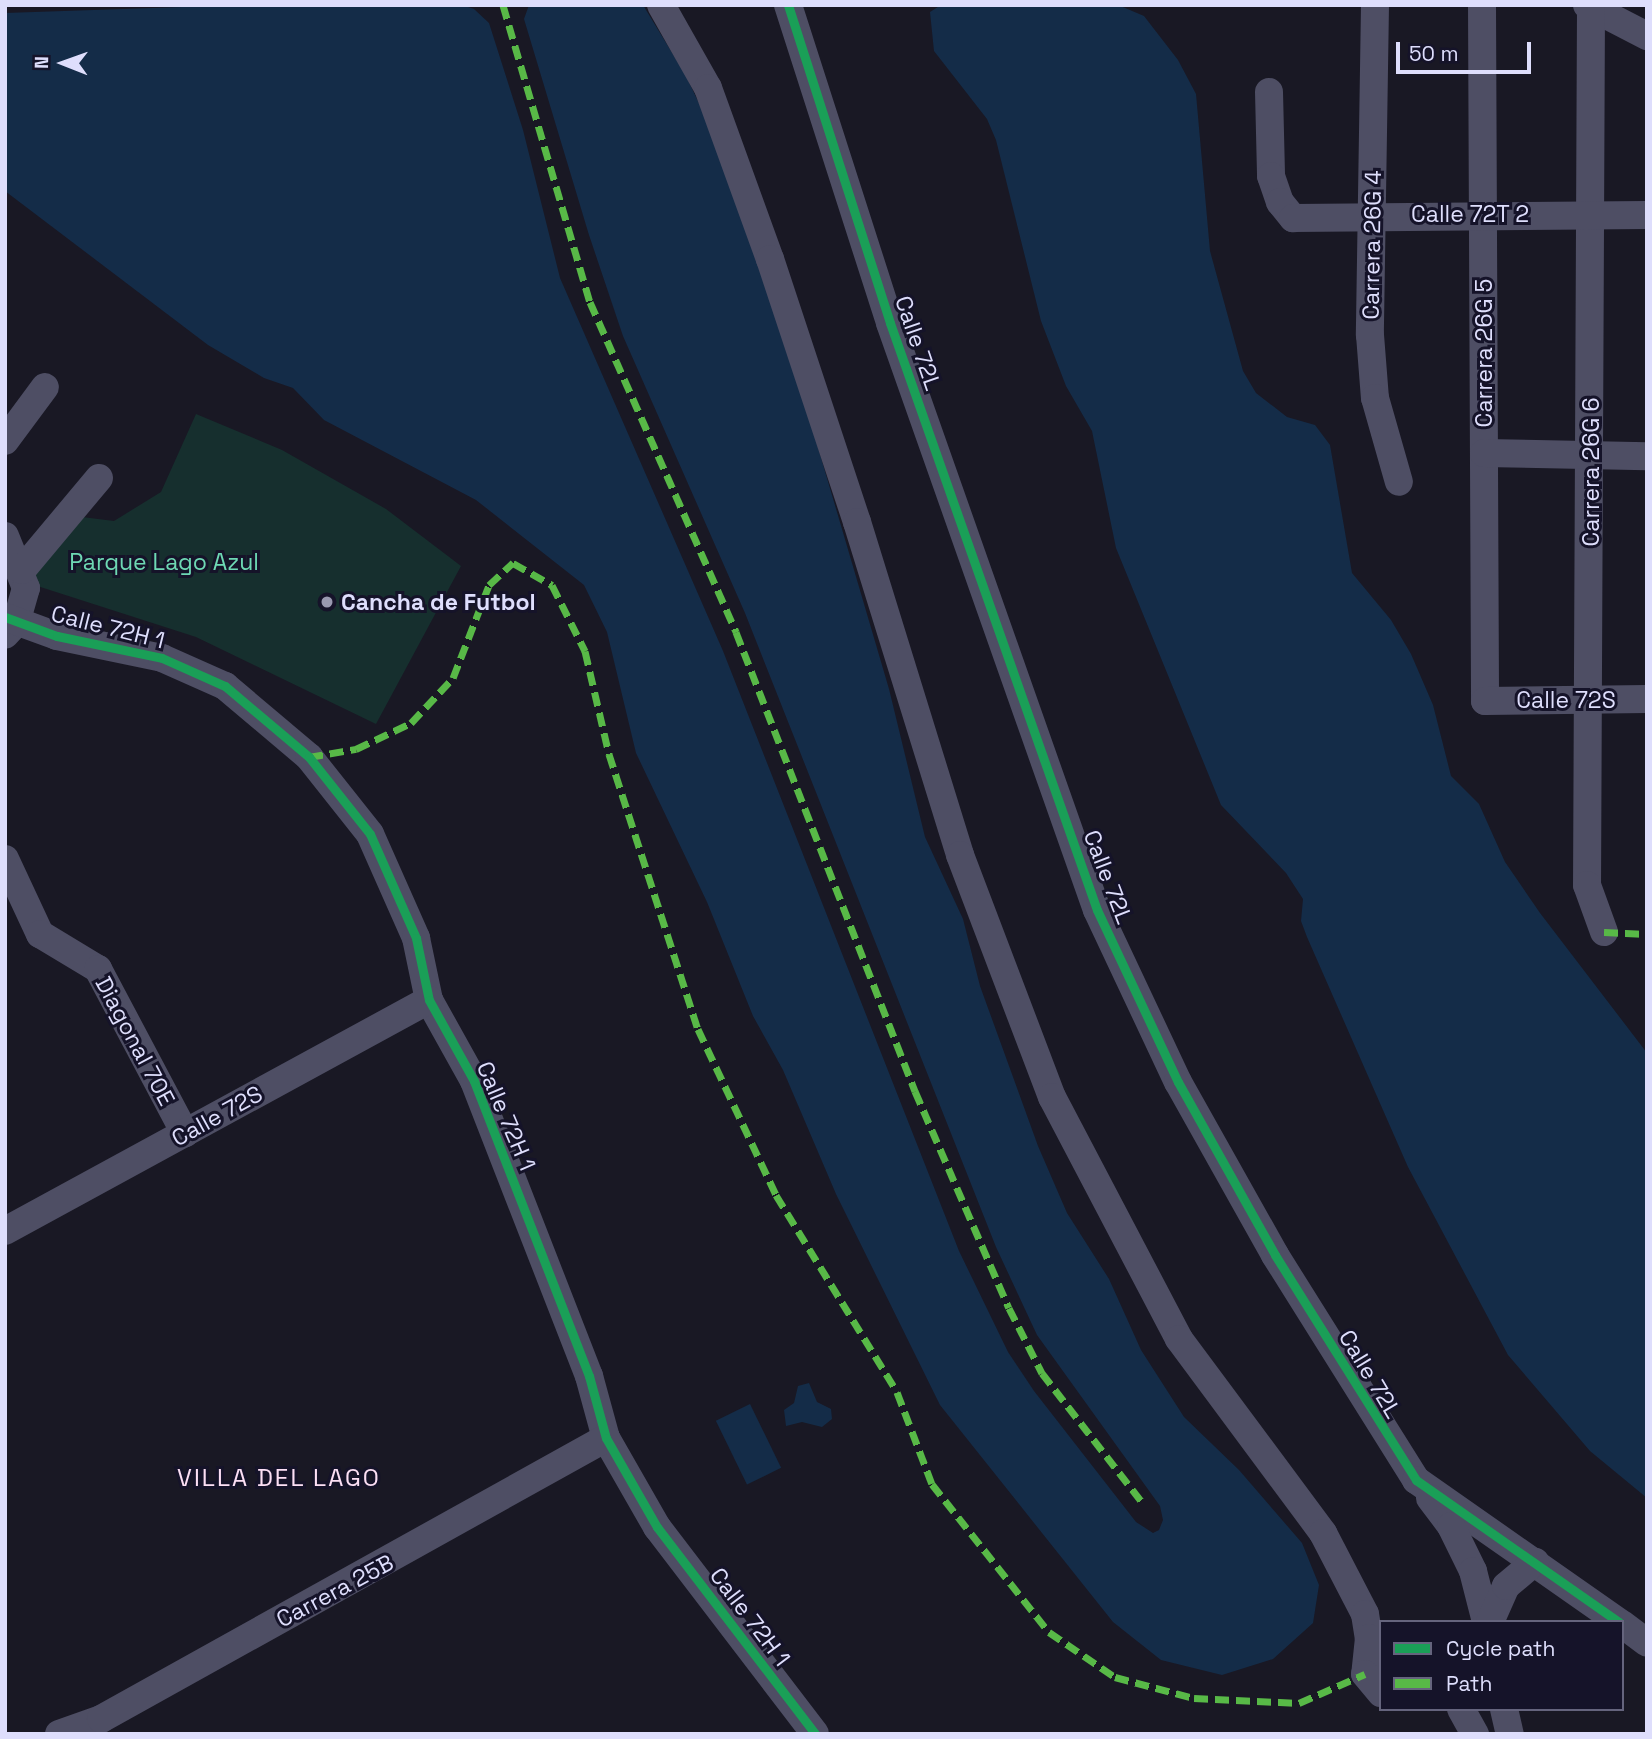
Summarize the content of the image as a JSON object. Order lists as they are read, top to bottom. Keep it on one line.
{"streets":{"street":["Calle 72T 2","Carrera 26G 4","Calle 72L","Carrera 26G 5","Carrera 26G 6","Calle 72H 1","Calle 72S","Diagonal 70E","Carrera 25B"]},"crossings":[["Calle 72T 2","Carrera 26G 4"],["Calle 72T 2","Carrera 26G 5"],["Calle 72T 2","Carrera 26G 6"],["Carrera 26G 5","Calle 72S"],["Carrera 26G 6","Calle 72S"],["Calle 72H 1","Calle 72S"],["Calle 72H 1","Carrera 25B"],["Calle 72S","Diagonal 70E"]],"districts":["VILLA DEL LAGO"],"parks":["Parque Lago Azul"],"places":["Cancha de Futbol"],"legend":["Cycle path","Path"],"scale_bar":"50 m","north":"left"}
